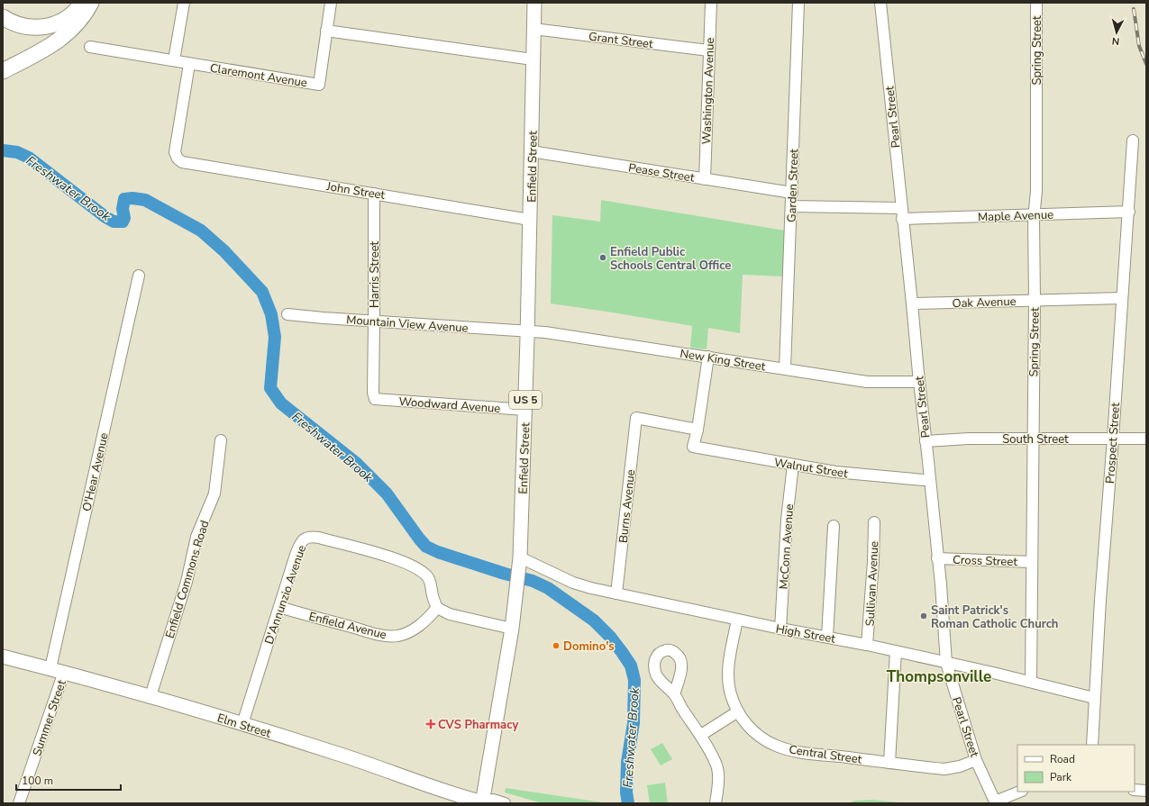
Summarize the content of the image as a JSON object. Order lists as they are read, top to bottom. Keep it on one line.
{"streets":{"main road":["Enfield Street","US 5","Elm Street"],"street":["Grant Street","Spring Street","Claremont Avenue","Washington Avenue","Pearl Street","Pease Street","Garden Street","John Street","Maple Avenue","Harris Street","Oak Avenue","Mountain View Avenue","New King Street","Woodward Avenue","South Street","Prospect Street","Walnut Street","O'Hear Avenue","Burns Avenue","McConn Avenue","Cross Street","Enfield Commons Road","Sullivan Avenue","D'Annunzio Avenue","Enfield Avenue","High Street","Summer Street","Central Street"]},"crossings":[["Grant Street","Washington Avenue"],["Grant Street","Enfield Street"],["Spring Street","Maple Avenue"],["Spring Street","Oak Avenue"],["Spring Street","South Street"],["Spring Street","Cross Street"],["Spring Street","High Street"],["Claremont Avenue","John Street"],["Washington Avenue","Pease Street"],["Pearl Street","Maple Avenue"],["Pearl Street","Oak Avenue"],["Pearl Street","New King Street"],["Pearl Street","South Street"],["Pearl Street","Walnut Street"],["Pearl Street","Cross Street"],["Pearl Street","High Street"],["Pearl Street","Central Street"],["Enfield Street","Pease Street"],["Enfield Street","John Street"],["Enfield Street","Mountain View Avenue"],["Enfield Street","New King Street"],["Enfield Street","Woodward Avenue"],["Enfield Street","High Street"],["Enfield Street","Elm Street"],["Pease Street","Garden Street"],["Garden Street","New King Street"],["John Street","Harris Street"],["Maple Avenue","Prospect Street"],["Harris Street","Mountain View Avenue"],["Harris Street","Woodward Avenue"],["Oak Avenue","Prospect Street"],["Mountain View Avenue","New King Street"],["South Street","Prospect Street"],["Prospect Street","High Street"],["Walnut Street","Burns Avenue"],["Walnut Street","McConn Avenue"],["O'Hear Avenue","Elm Street"],["Burns Avenue","High Street"],["McConn Avenue","High Street"],["Enfield Commons Road","Elm Street"],["Sullivan Avenue","High Street"],["D'Annunzio Avenue","Enfield Avenue"],["D'Annunzio Avenue","Elm Street"],["High Street","Central Street"],["Summer Street","Elm Street"]],"districts":["Thompsonville"],"water":["Freshwater Brook"],"places":{"other":["Enfield Public Schools Central Office","Saint Patrick's Roman Catholic Church","Domino's"],"health":["CVS Pharmacy"]},"legend":["Road","Park"],"scale_bar":"100 m","north":"bottom"}
